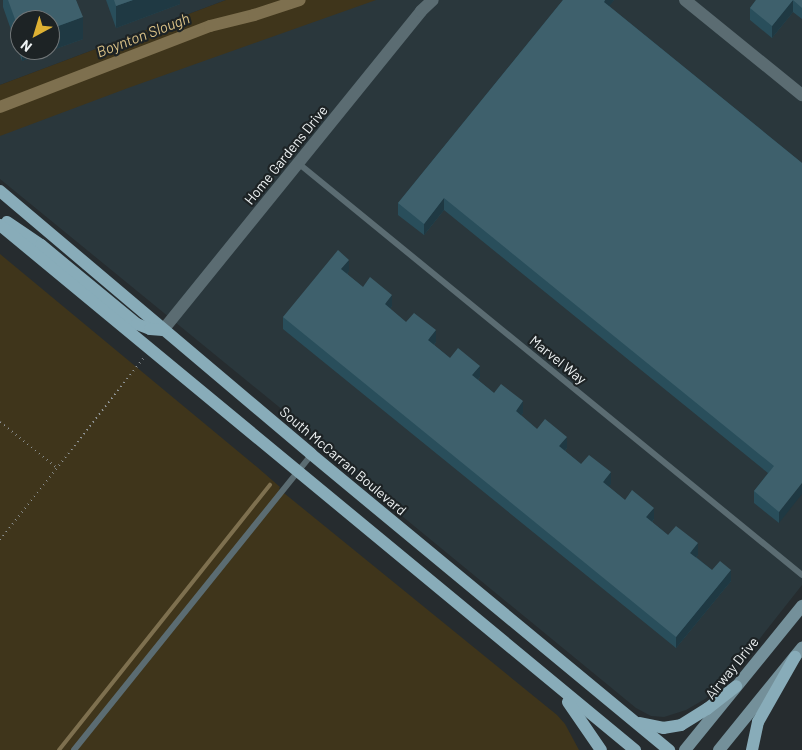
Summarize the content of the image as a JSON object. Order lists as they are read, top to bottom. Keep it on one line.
{"streets":{"main road":["South McCarran Boulevard","Airway Drive"],"street":["Home Gardens Drive"],"lane":["Marvel Way"]},"crossings":[["Home Gardens Drive","Marvel Way"],["Home Gardens Drive","South McCarran Boulevard"]],"water":["Boynton Slough"],"north":"bottom left"}
